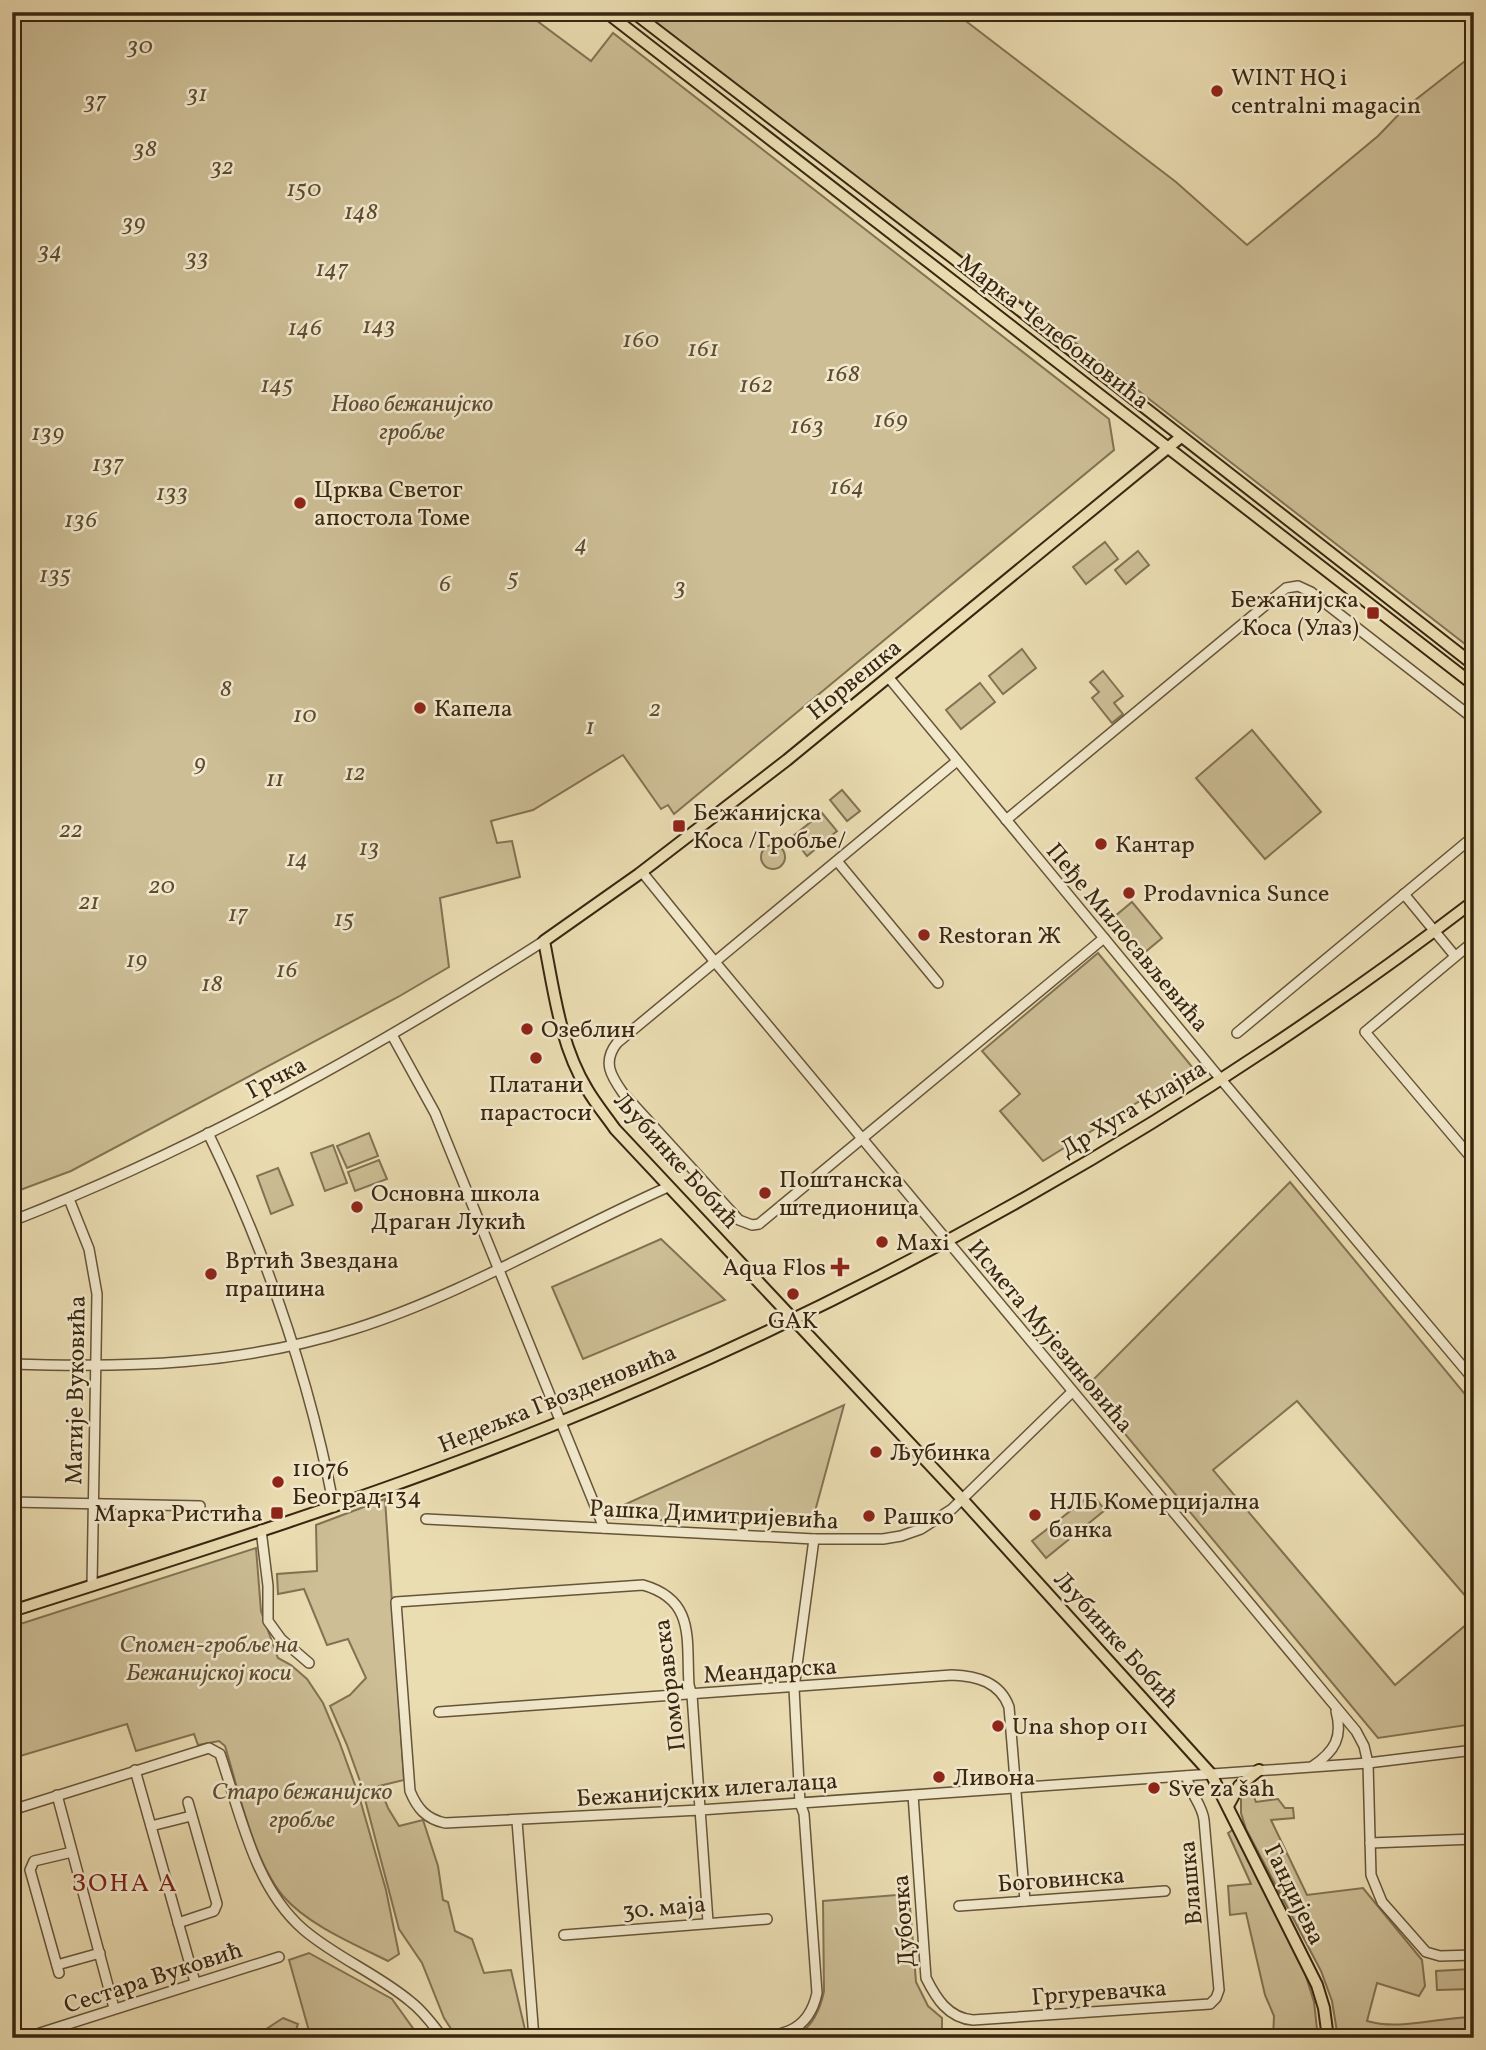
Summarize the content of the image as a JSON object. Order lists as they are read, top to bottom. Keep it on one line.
{"streets":{"main road":["Марка Челебоновића","Норвешка","Др Хуга Клајна","Љубинке Бобић","Недељка Гвозденовића","Гандијева"],"street":["Пеђе Милосављевића","Грчка","Исмета Мујезиновића","Матије Вуковића","Рашка Димитријевића","Меандарска","Поморавска","Бежанијских илегалаца","Боговинска","Влашка","30. маја","Дубочка","Сестара Вуковић","Гргуревачка"]},"crossings":[["Марка Челебоновића","Норвешка"],["Норвешка","Пеђе Милосављевића"],["Норвешка","Грчка"],["Норвешка","Љубинке Бобић"],["Норвешка","Исмета Мујезиновића"],["Пеђе Милосављевића","Др Хуга Клајна"],["Грчка","Љубинке Бобић"],["Грчка","Матије Вуковића"],["Др Хуга Клајна","Љубинке Бобић"],["Др Хуга Клајна","Исмета Мујезиновића"],["Др Хуга Клајна","Недељка Гвозденовића"],["Љубинке Бобић","Недељка Гвозденовића"],["Љубинке Бобић","Рашка Димитријевића"],["Љубинке Бобић","Бежанијских илегалаца"],["Љубинке Бобић","Гандијева"],["Исмета Мујезиновића","Рашка Димитријевића"],["Исмета Мујезиновића","Бежанијских илегалаца"],["Матије Вуковића","Недељка Гвозденовића"],["Меандарска","Поморавска"],["Меандарска","Бежанијских илегалаца"],["Меандарска","Боговинска"],["Поморавска","Бежанијских илегалаца"],["Поморавска","30. маја"],["Бежанијских илегалаца","Влашка"],["Бежанијских илегалаца","Гандијева"],["Бежанијских илегалаца","Дубочка"],["Влашка","Гргуревачка"],["Дубочка","Гргуревачка"]],"districts":["ЗОНА А"],"parks":["30","31","37","38","32","150","148","39","34","33","147","143","146","160","161","168","145","162","Ново бежанијско гробље","169","163","139","137","164","133","136","4","135","5","6","3","8","2","10","1","9","12","11","22","13","14","20","21","17","15","19","16","18","Спомен-гробље на Бежанијској коси","Старо бежанијско гробље"],"places":{"other":["WINT HQ i centralni magacin","Црква Светог апостола Томе","Капела","Кантар","Prodavnica Sunce","Restoran Ж","Озеблин","Платани парастоси","Поштанска штедионица","Основна школа Драган Лукић","Maxi","Вртић Звездана прашина","GAK","Љубинка","11076 Београд 134","НЛБ Комерцијална банка","Рашко","Una shop 011","Ливона","Sve za šah"],"transit":["Бежанијска Коса (Улаз)","Бежанијска Коса /Гробље/","Марка Ристића"],"health":["Aqua Flos"]}}
